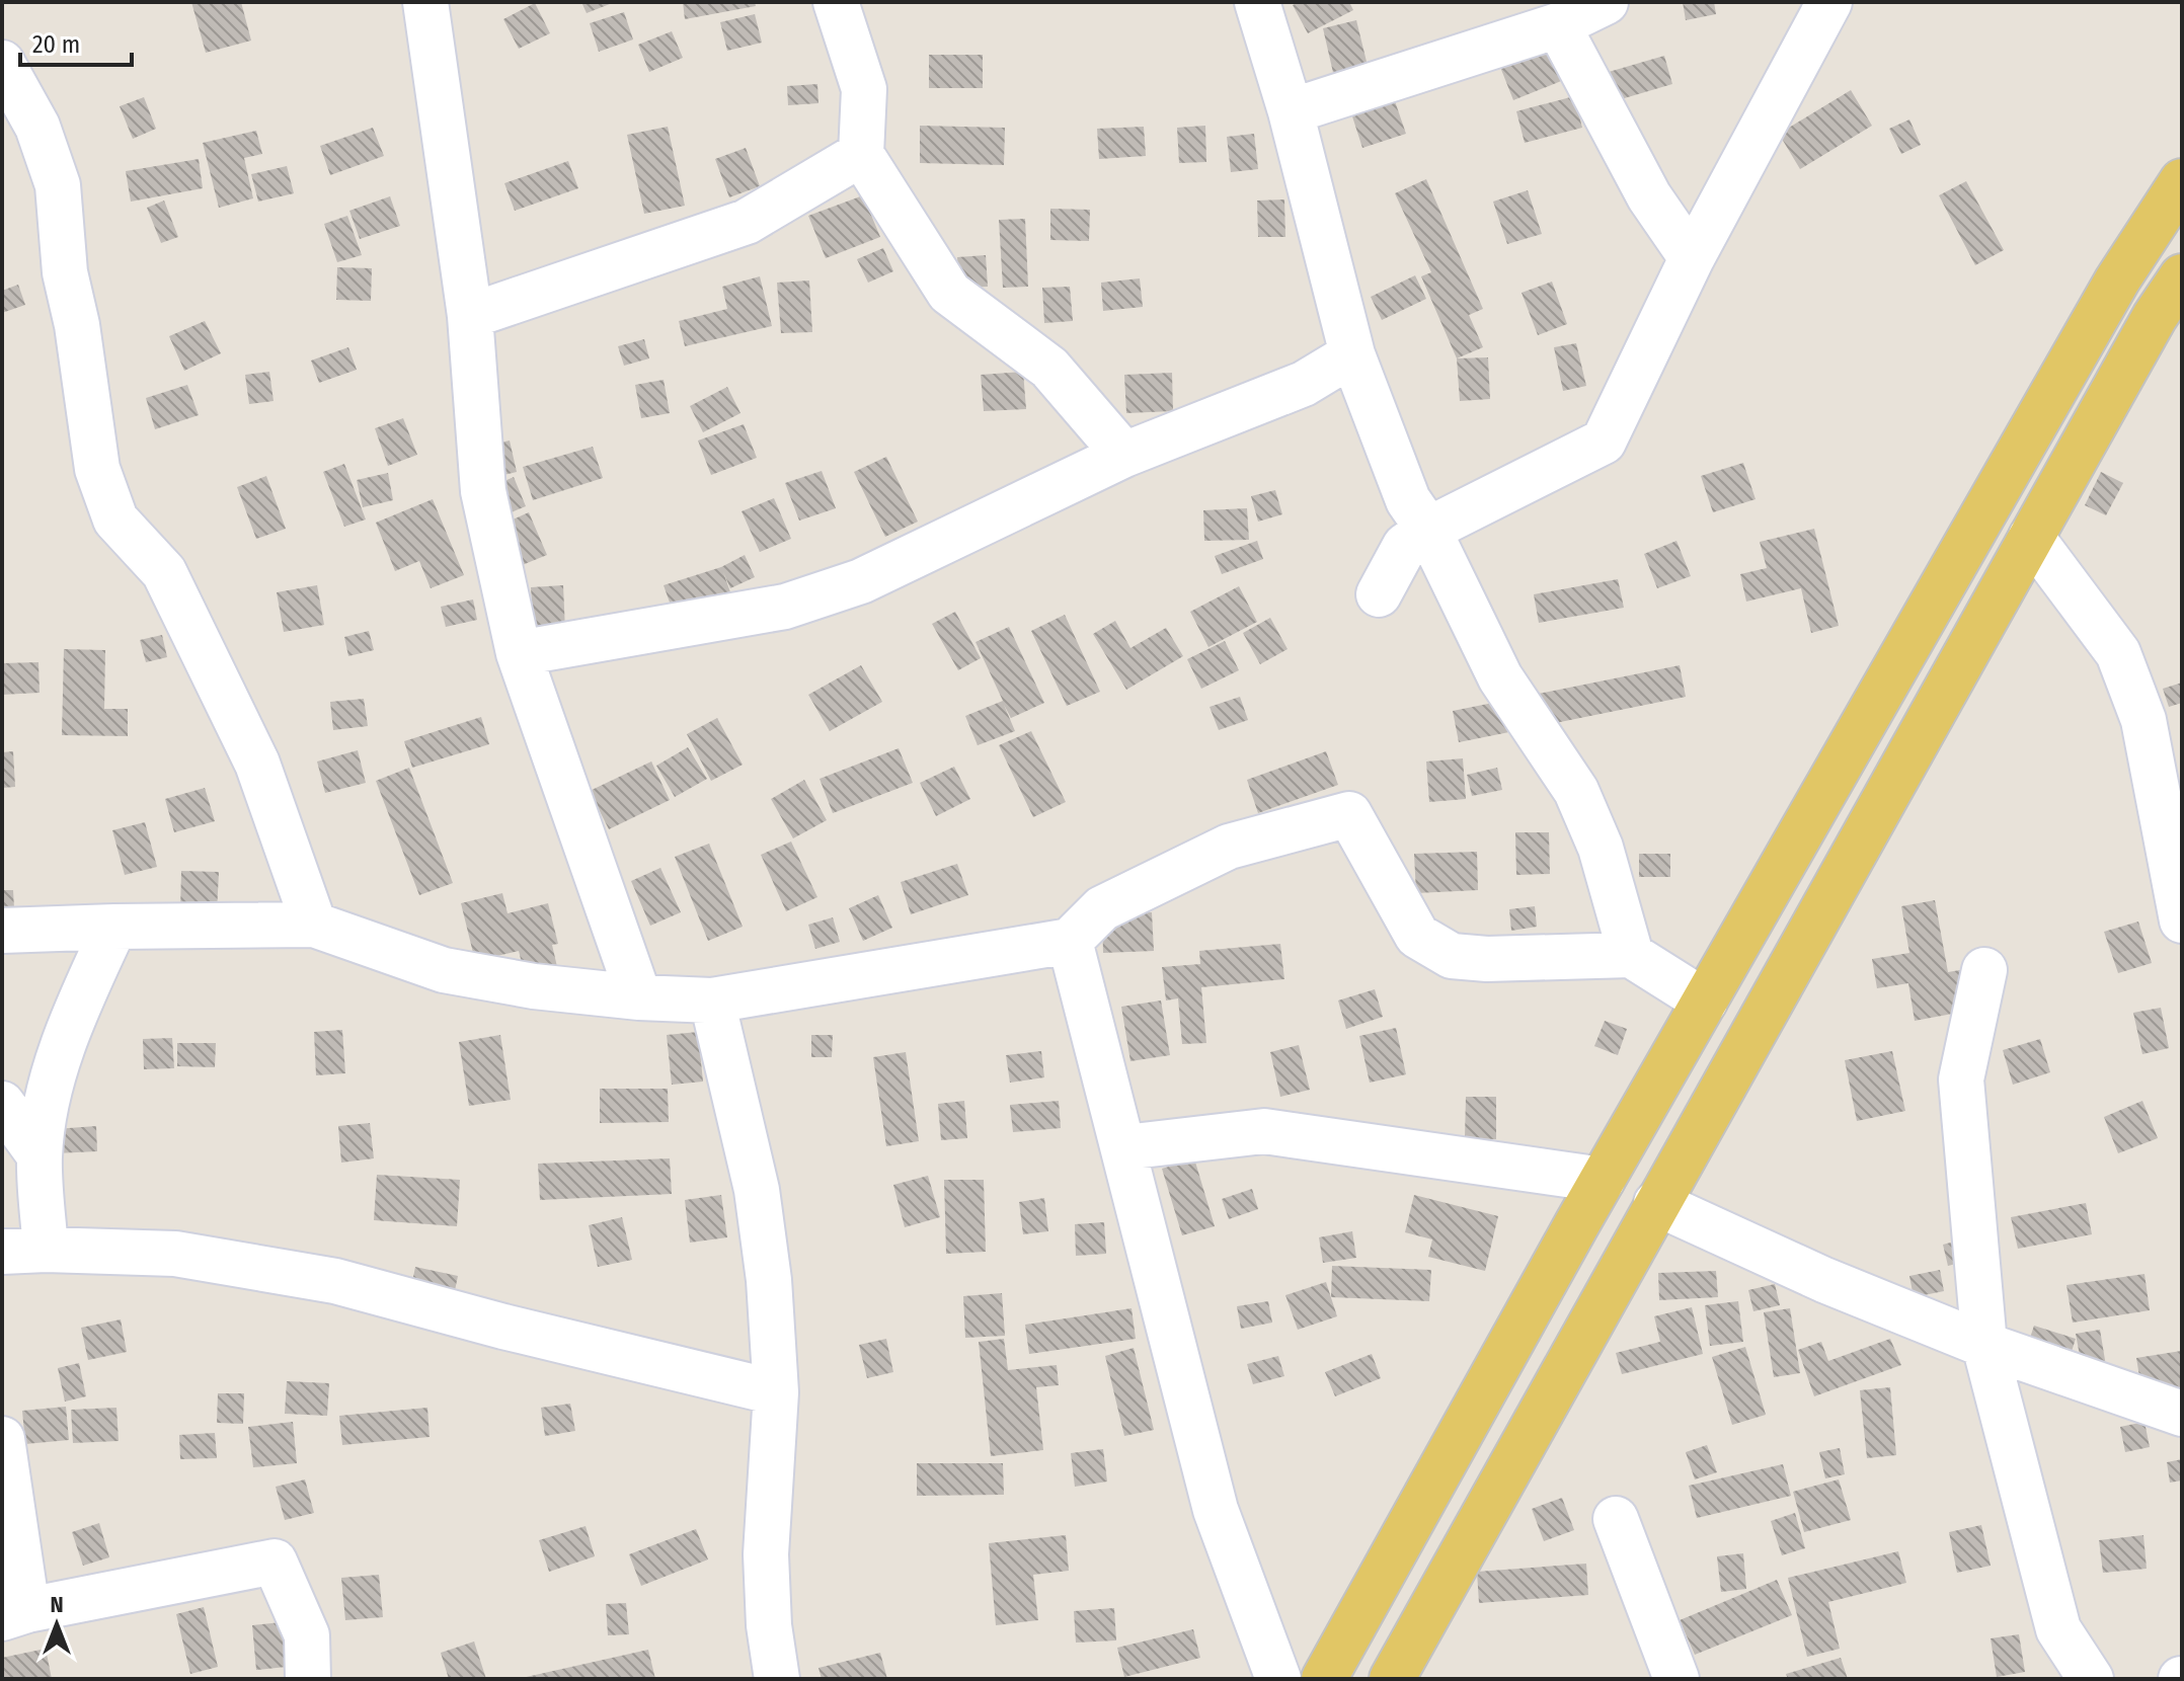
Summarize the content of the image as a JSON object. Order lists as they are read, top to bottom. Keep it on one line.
{"scale_bar":"20 m","north":"top"}
